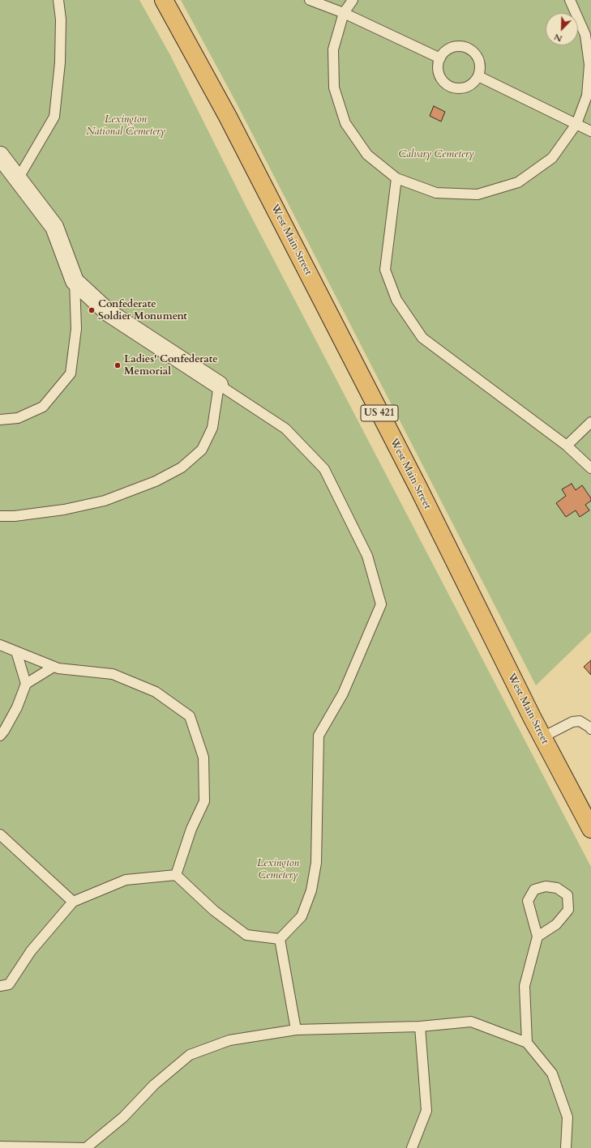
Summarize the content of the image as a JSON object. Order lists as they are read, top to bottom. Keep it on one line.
{"streets":{"main road":["West Main Street","US 421"]},"parks":["Lexington National Cemetery","Calvary Cemetery","Lexington Cemetery"],"places":["Confederate Soldier Monument","Ladies' Confederate Memorial"],"north":"bottom left"}
